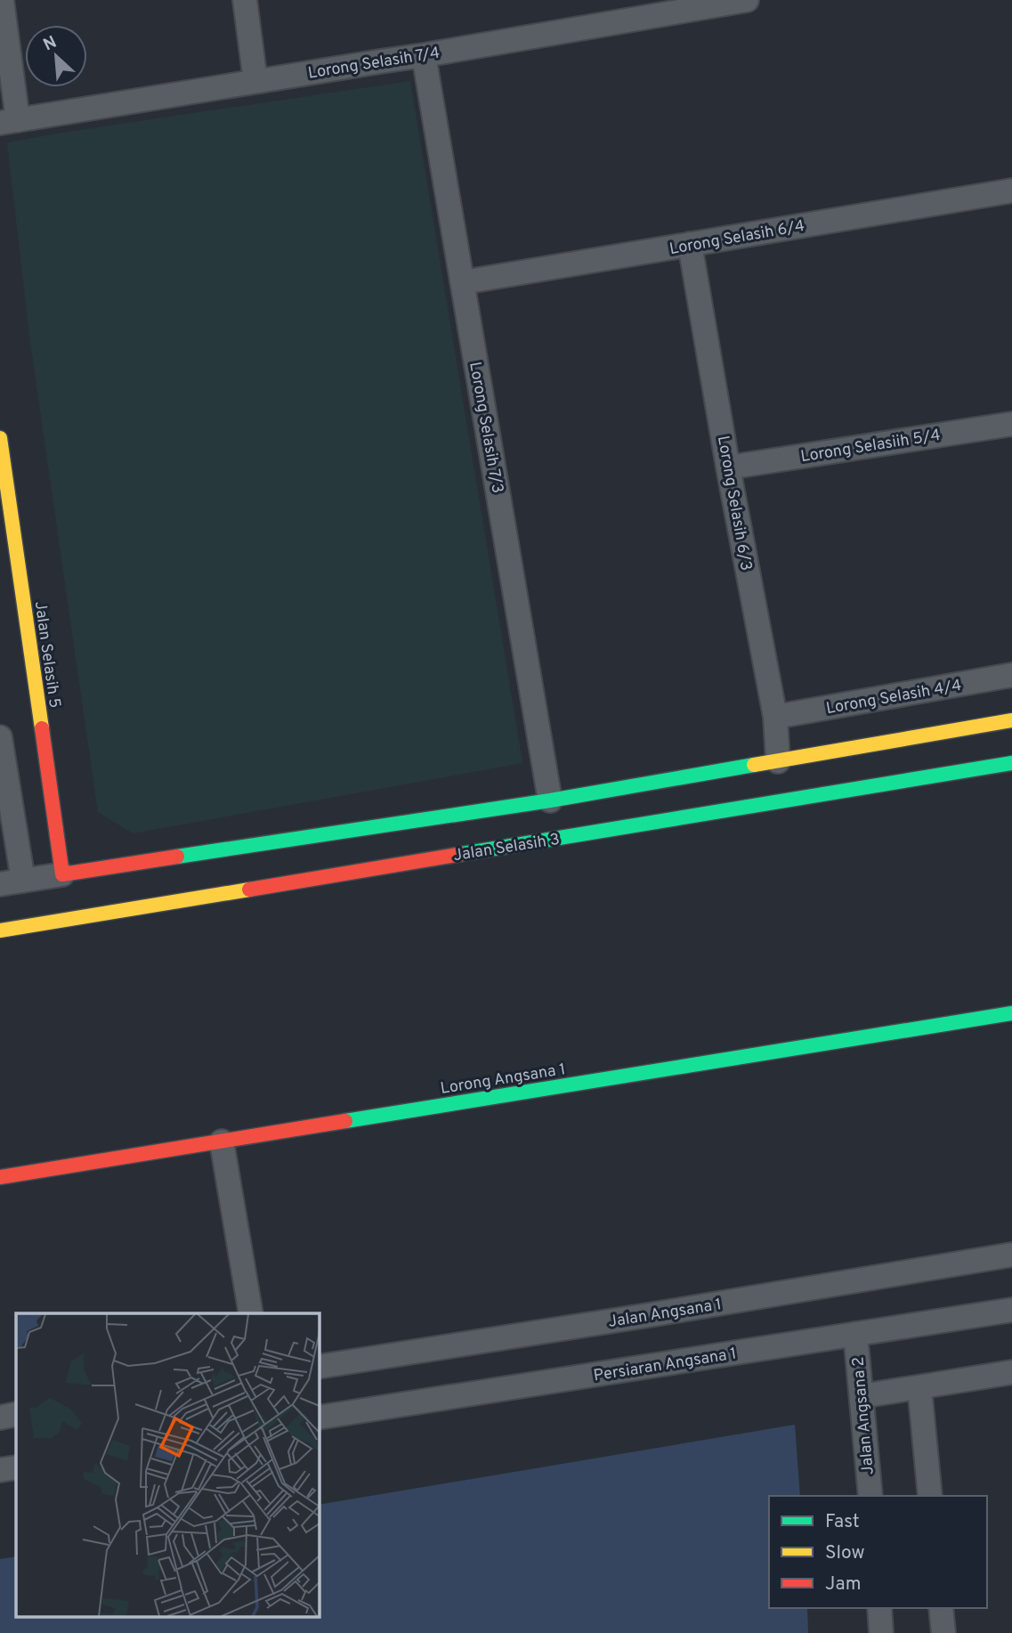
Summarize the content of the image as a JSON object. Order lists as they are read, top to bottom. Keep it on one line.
{"streets":{"street":["Lorong Selasih 7/4","Lorong Selasih 6/4","Lorong Selasih 7/3","Lorong Selasiih 5/4","Lorong Selasih 6/3","Jalan Selasih 5","Lorong Selasih 4/4","Jalan Selasih 3","Lorong Angsana 1","Jalan Angsana 1","Persiaran Angsana 1","Jalan Angsana 2"]},"crossings":[["Lorong Selasih 7/4","Lorong Selasih 7/3"],["Lorong Selasih 6/4","Lorong Selasih 7/3"],["Lorong Selasih 6/4","Lorong Selasih 6/3"],["Lorong Selasiih 5/4","Lorong Selasih 6/3"],["Lorong Selasih 6/3","Lorong Selasih 4/4"],["Persiaran Angsana 1","Jalan Angsana 2"]],"legend":["Fast","Slow","Jam"],"north":"top left"}
